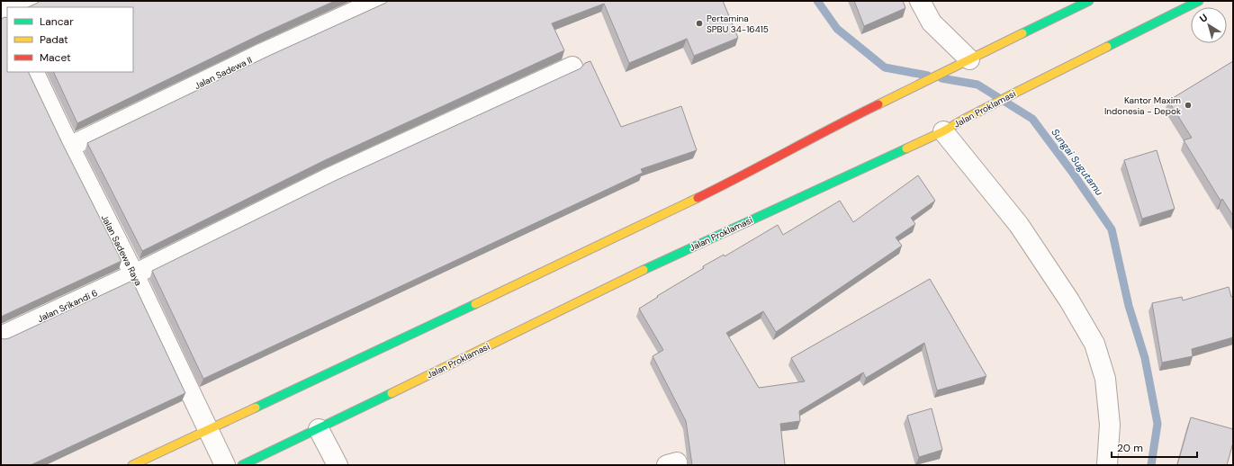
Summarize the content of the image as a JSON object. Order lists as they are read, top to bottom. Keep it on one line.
{"streets":{"street":["Jalan Sadewa II","Jalan Proklamasi","Jalan Sadewa Raya","Jalan Srikandi 6"]},"crossings":[["Jalan Sadewa II","Jalan Sadewa Raya"],["Jalan Sadewa Raya","Jalan Srikandi 6"]],"water":["Sungai Sugutamu"],"places":["Pertamina SPBU 34-16415","Kantor Maxim Indonesia - Depok"],"legend":["Lancar","Padat","Macet"],"scale_bar":"20 m","north":"top left"}
